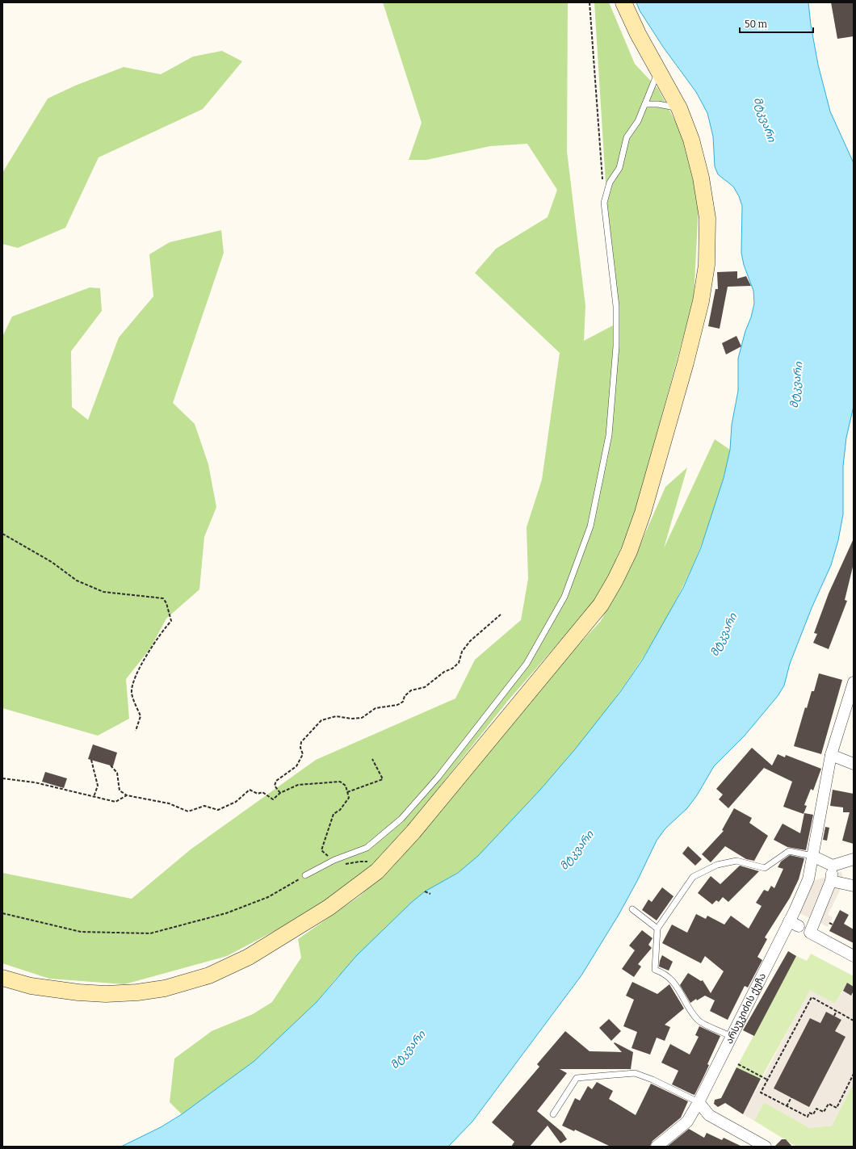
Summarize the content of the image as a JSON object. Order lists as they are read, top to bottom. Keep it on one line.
{"streets":{"street":["არსუკიძის ქუჩა"]},"water":["მტკვარი"],"scale_bar":"50 m"}
